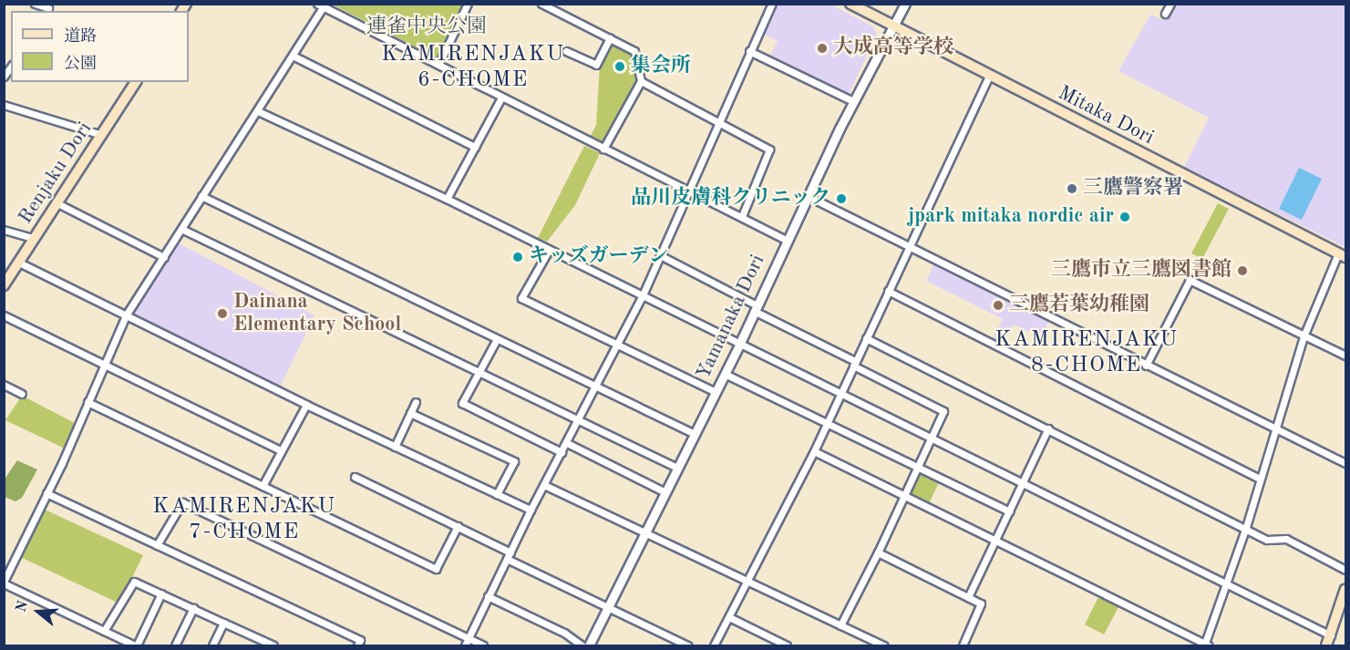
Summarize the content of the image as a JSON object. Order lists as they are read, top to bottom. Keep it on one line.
{"streets":{"main road":["Mitaka Dori","Renjaku Dori"],"street":["Yamanaka Dori"]},"crossings":[["Mitaka Dori","Yamanaka Dori"]],"districts":["KAMIRENJAKU 6-CHOME","KAMIRENJAKU 8-CHOME","KAMIRENJAKU 7-CHOME"],"parks":["連雀中央公園"],"places":["大成高等学校","集会所","三鷹警察署","品川皮膚科クリニック","jpark mitaka nordic air","キッズガーデン","三鷹市立三鷹図書館","三鷹若葉幼稚園","Dainana Elementary School"],"legend":["道路","公園"],"north":"left"}
